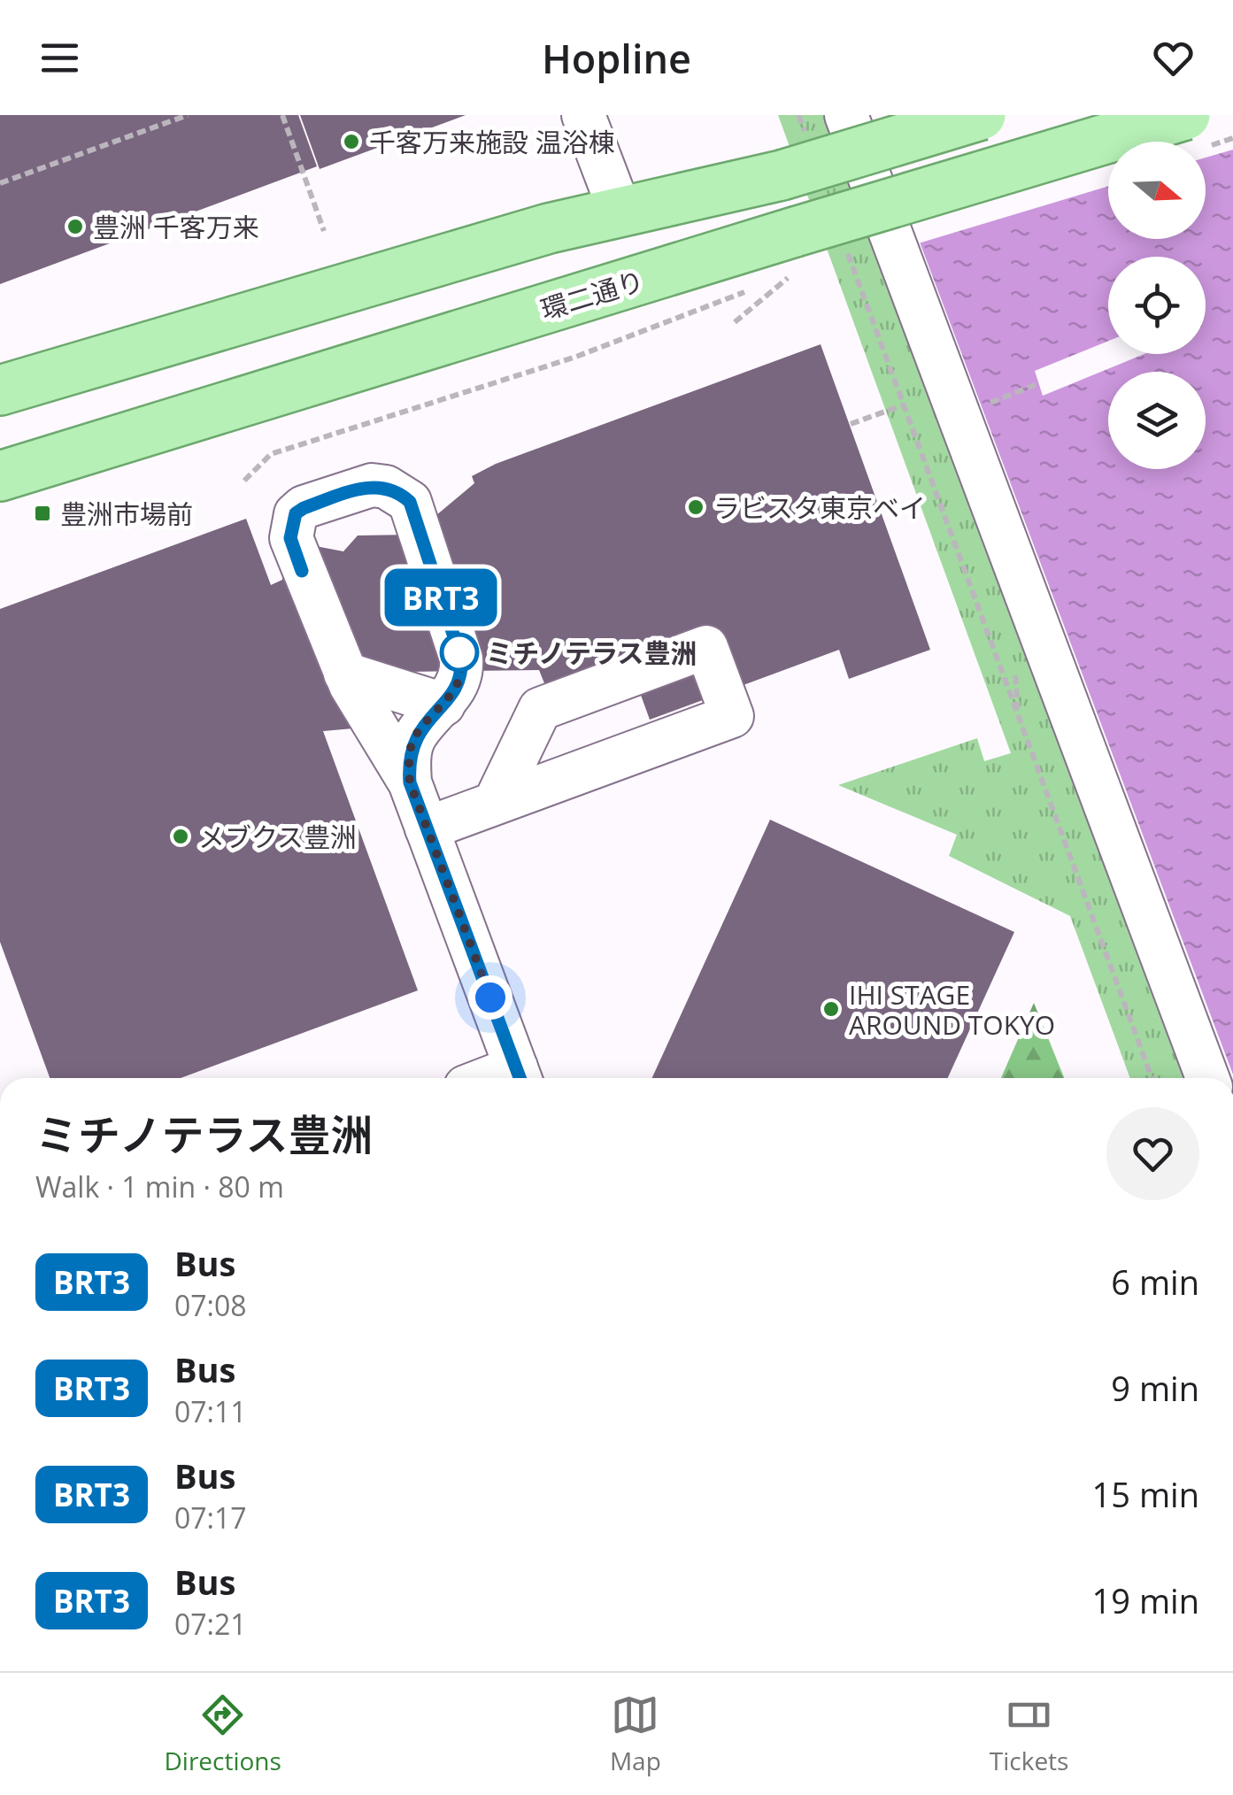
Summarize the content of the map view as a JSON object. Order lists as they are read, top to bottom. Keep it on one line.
{"streets":{"main road":["環二通り"]},"places":{"other":["千客万来施設 温浴棟","豊洲 千客万来","ラビスタ東京ベイ","ミチノテラス豊洲","メブクス豊洲","IHI STAGE AROUND TOKYO"],"transit":["豊洲市場前"]},"lines":["bus line BRT3"],"north":"right","page":{"header":"Hopline","on_map":"BRT3","heading":["ミチノテラス豊洲","Walk · 1 min · 80 m"],"list":[{"mark":"BRT3","name":"Bus","note":"07:08","value":"6 min"},{"mark":"BRT3","name":"Bus","note":"07:11","value":"9 min"},{"mark":"BRT3","name":"Bus","note":"07:17","value":"15 min"},{"mark":"BRT3","name":"Bus","note":"07:21","value":"19 min"}],"tabs":["Directions","Map","Tickets"]}}
